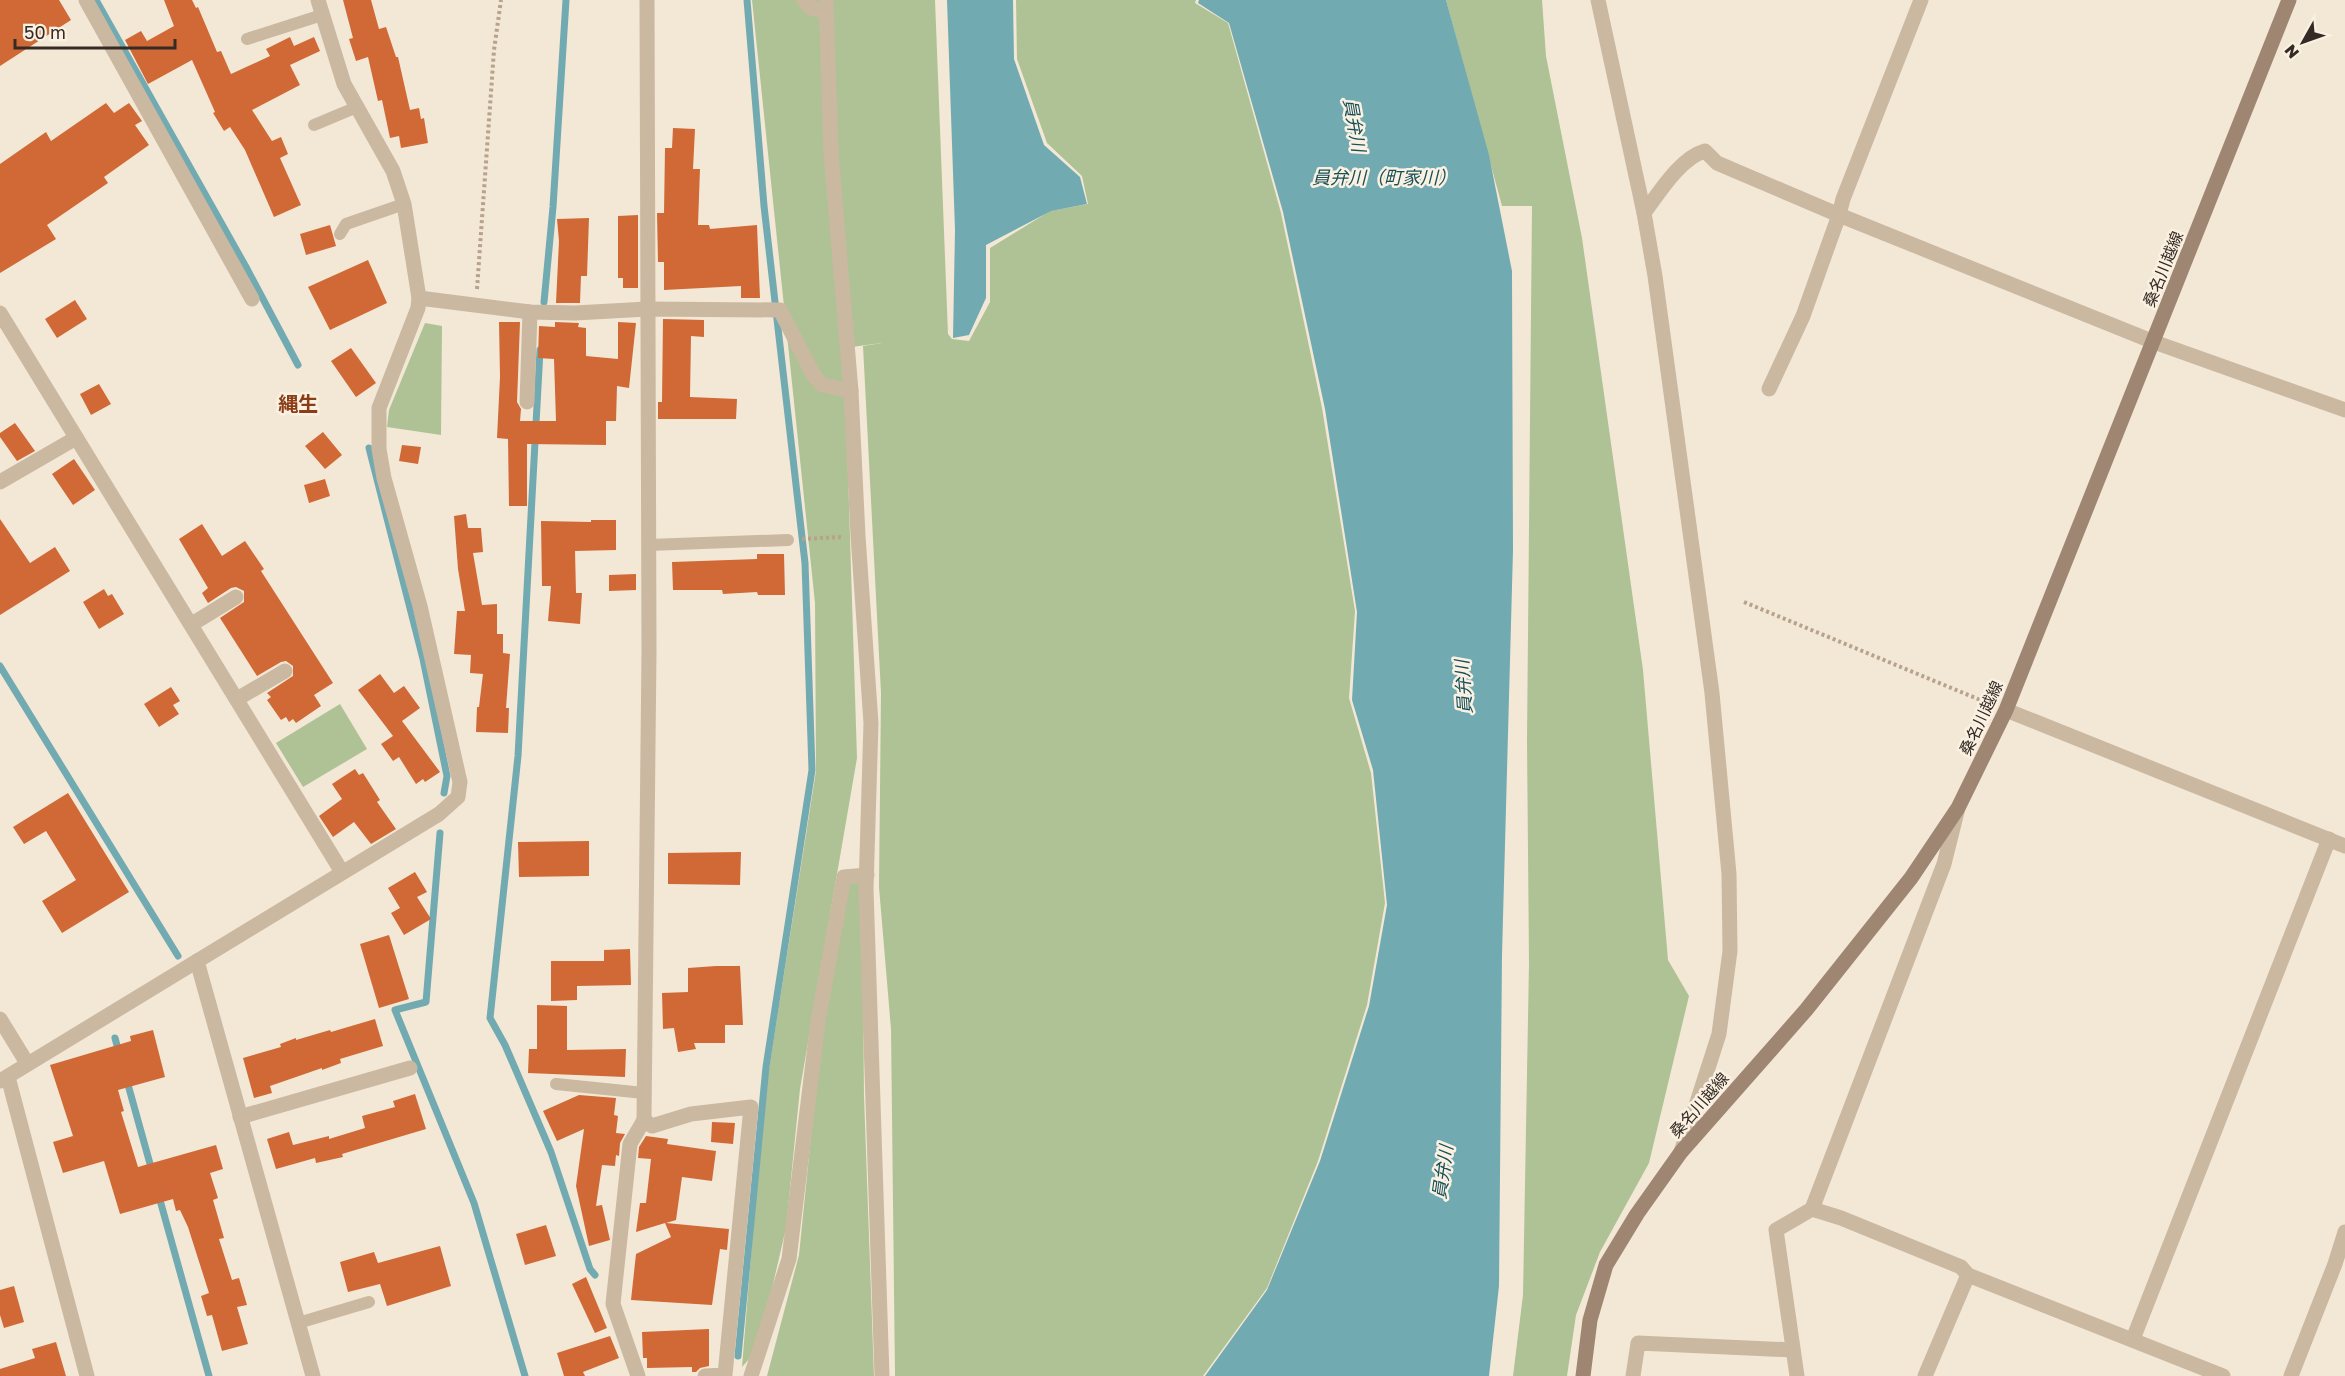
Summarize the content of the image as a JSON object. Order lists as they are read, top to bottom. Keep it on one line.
{"streets":{"main road":["桑名川越線"]},"districts":["縄生"],"water":["員弁川","員弁川（町家川）"],"scale_bar":"50 m","north":"bottom left"}
